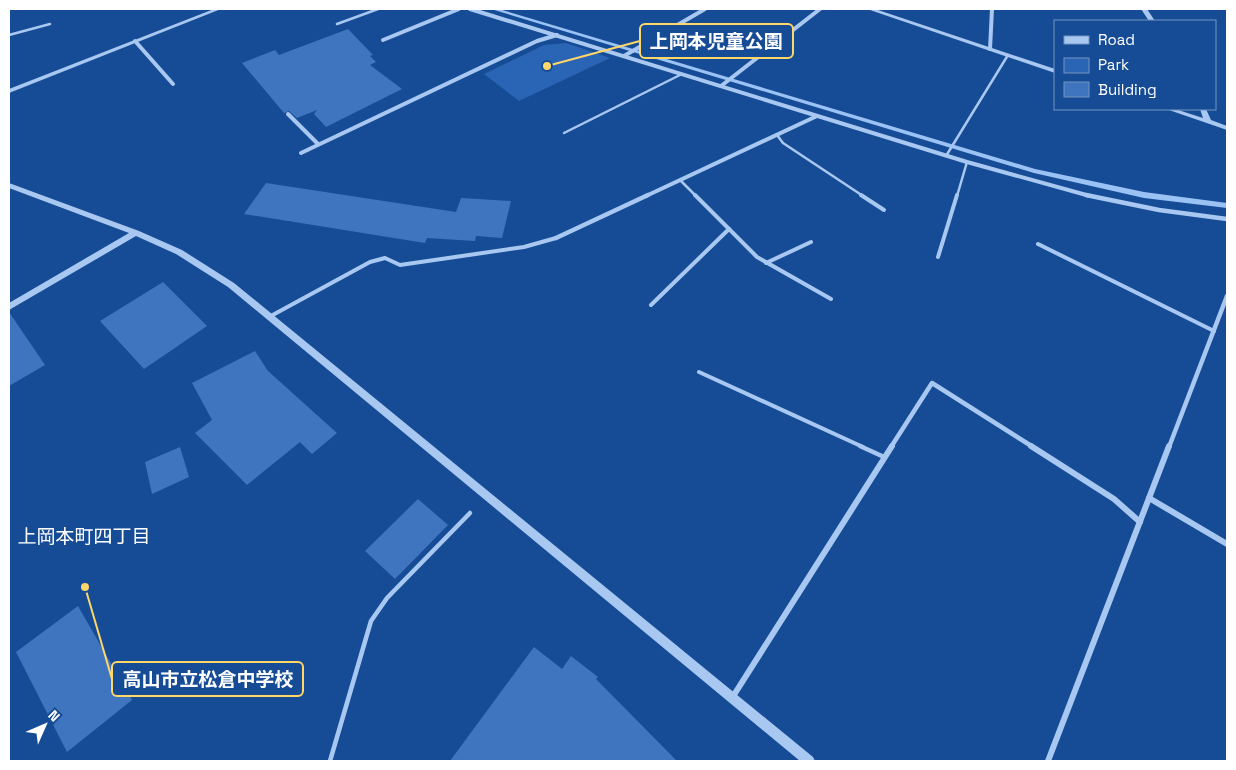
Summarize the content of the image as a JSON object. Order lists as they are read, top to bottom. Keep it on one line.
{"districts":["上岡本町四丁目"],"places":["上岡本児童公園","高山市立松倉中学校"],"legend":["Road","Park","Building"],"north":"top right"}
